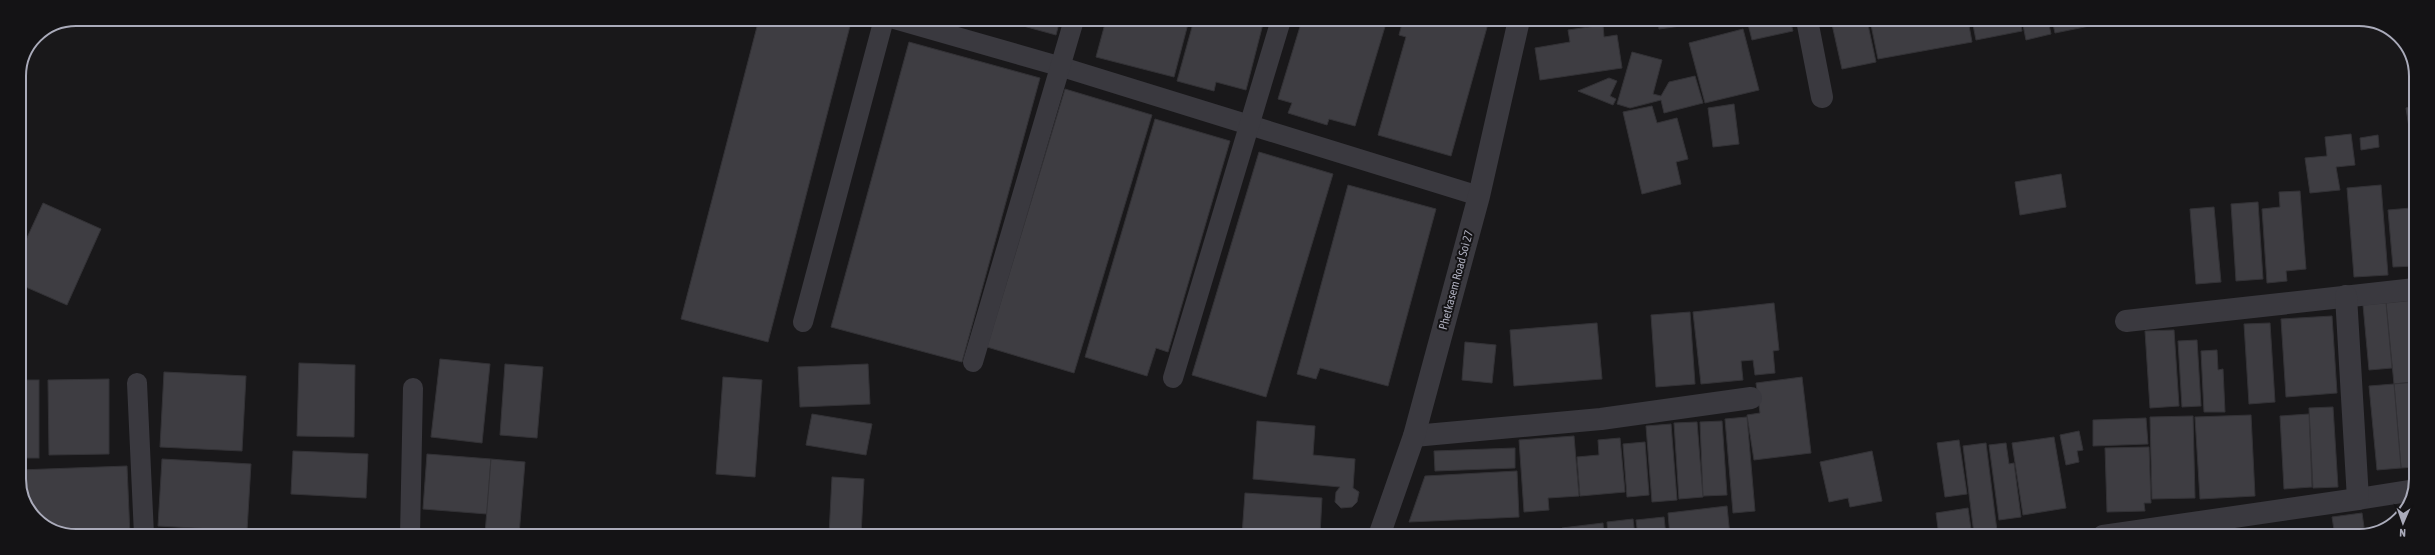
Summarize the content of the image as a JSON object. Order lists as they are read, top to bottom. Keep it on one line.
{"streets":{"street":["Phetkasem Road Soi 27"]},"north":"bottom"}
